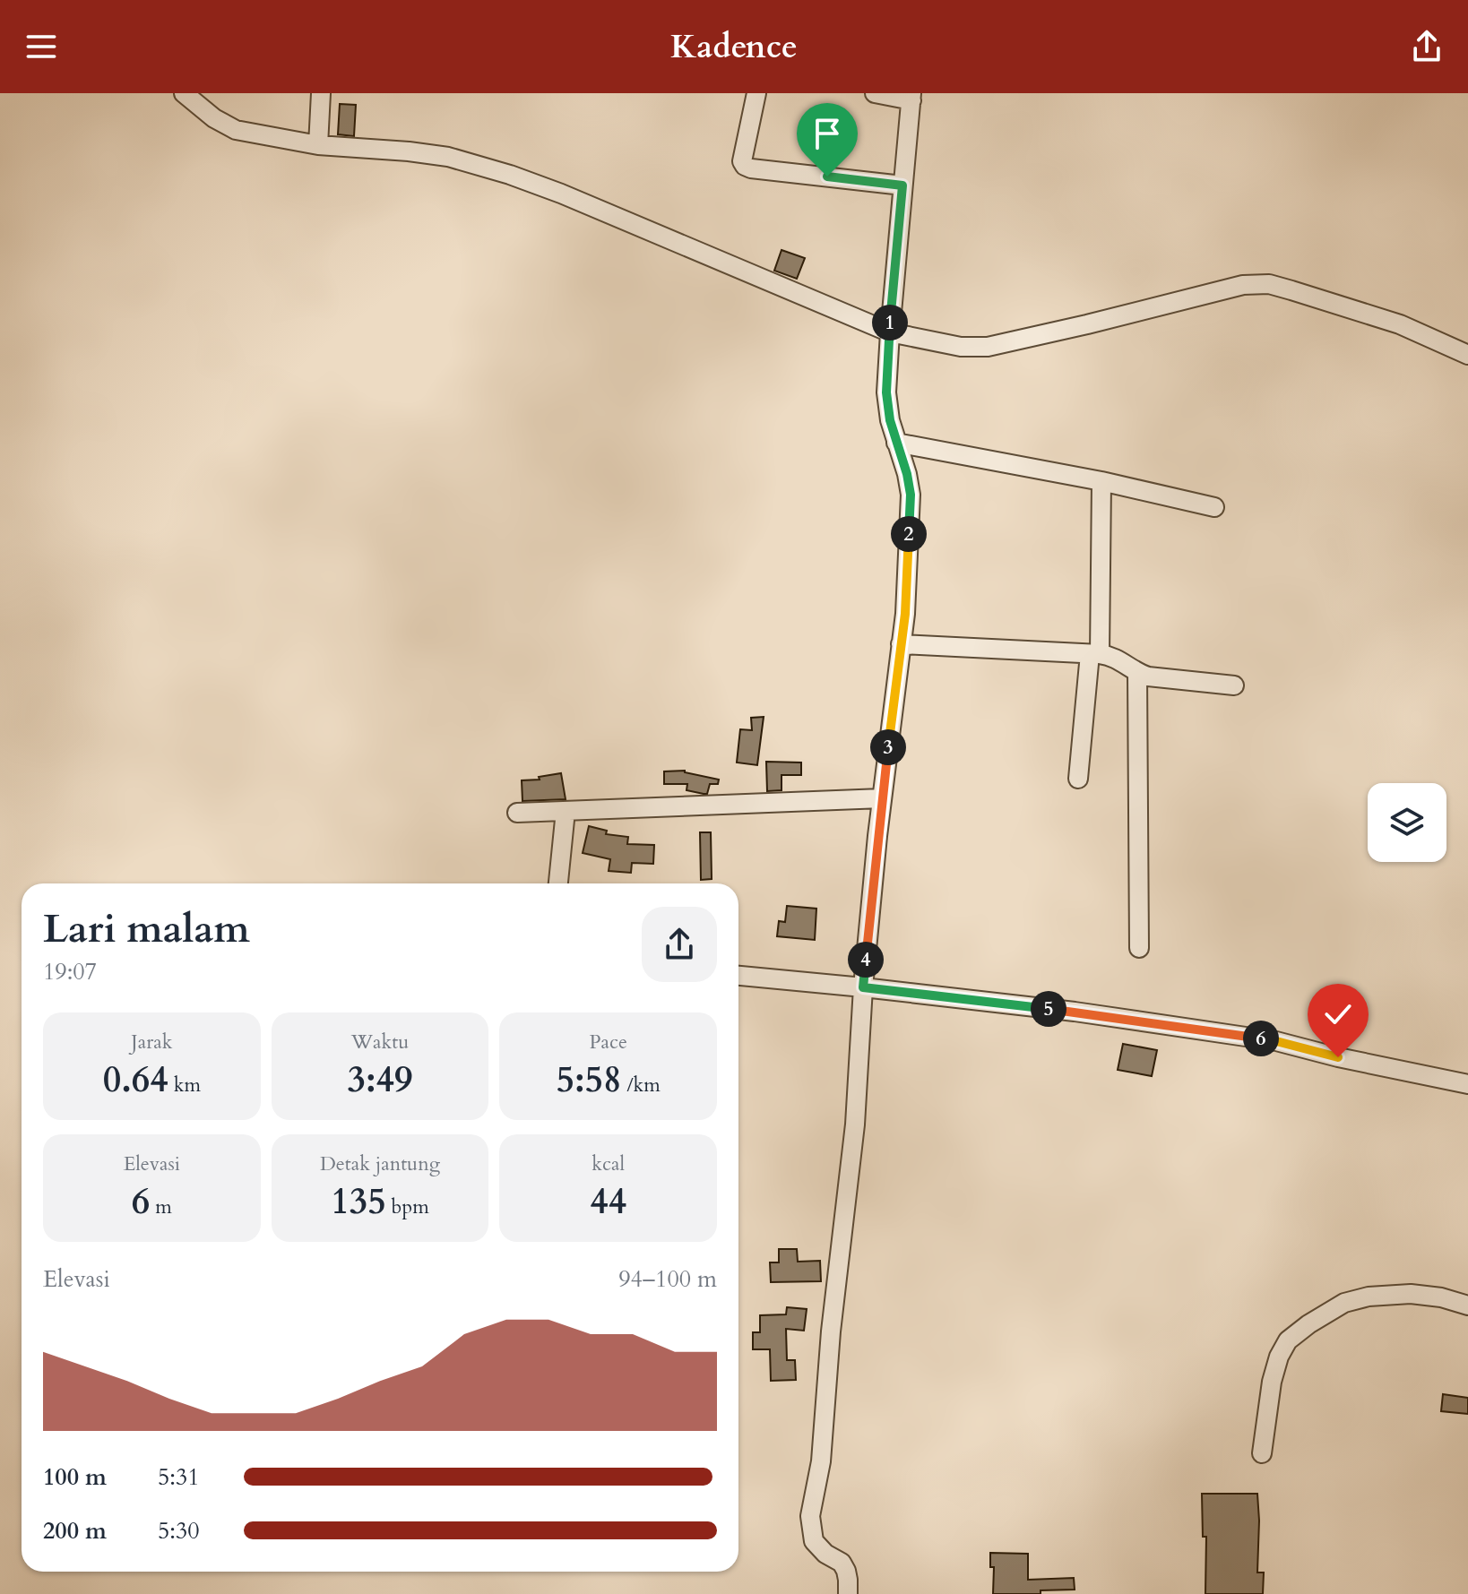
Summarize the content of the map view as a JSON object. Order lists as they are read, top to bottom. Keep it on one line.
{"page":{"header":"Kadence","pins":["1","2","3","4","5","6"],"heading":["Lari malam","19:07"],"stats":[["Jarak","0.64 km"],["Waktu","3:49"],["Pace","5:58 /km"],["Elevasi","6 m"],["Detak jantung","135 bpm"],["kcal","44"]],"chart":["Elevasi","94–100 m"],"list":[{"name":"100 m","note":"5:31"},{"name":"200 m","note":"5:30"}]}}
